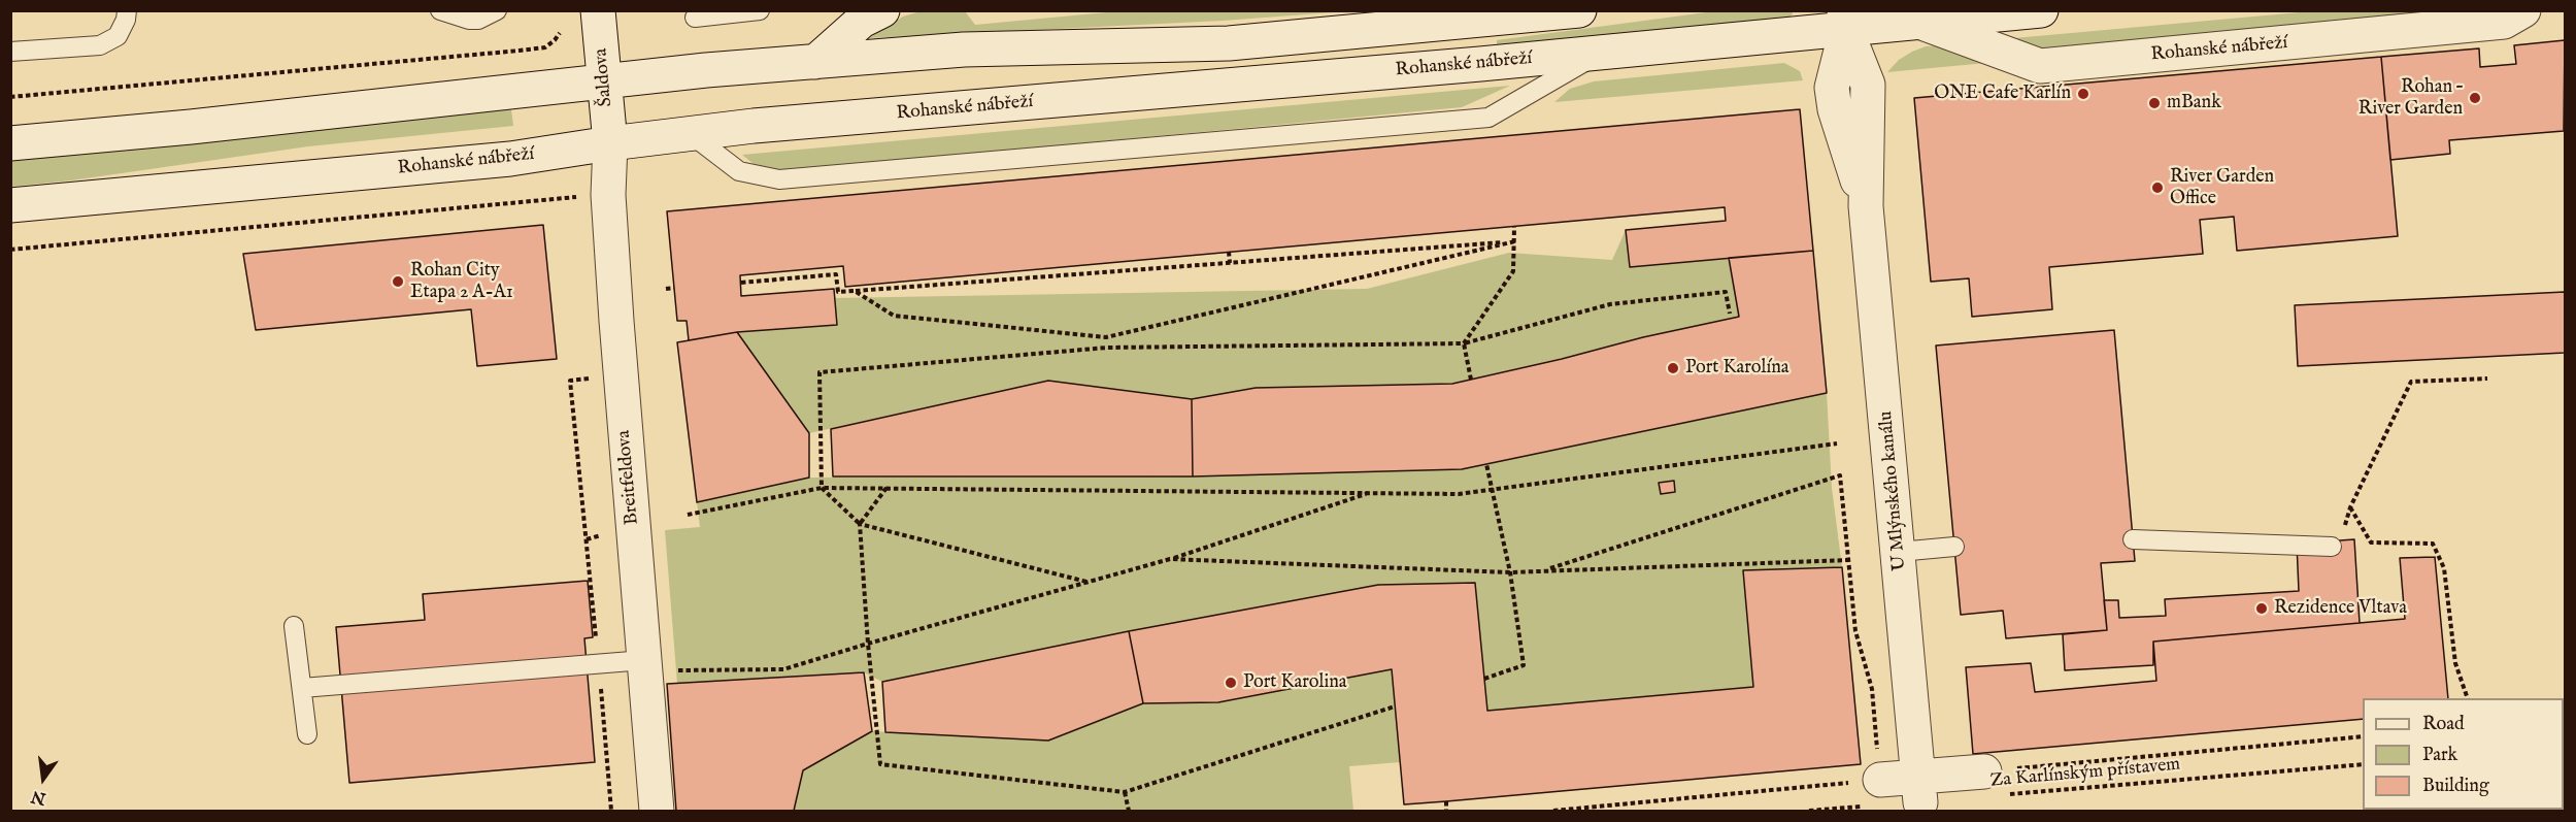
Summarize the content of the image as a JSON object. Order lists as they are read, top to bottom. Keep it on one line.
{"streets":{"main road":["Rohanské nábřeží","Šaldova","Breitfeldova","U Mlýnského kanálu"],"path":["Za Karlínským přístavem"]},"crossings":[["Rohanské nábřeží","Šaldova"],["Rohanské nábřeží","Breitfeldova"],["Rohanské nábřeží","U Mlýnského kanálu"],["Šaldova","Breitfeldova"]],"places":["ONE Cafe Karlín","Rohan – River Garden","mBank","River Garden Office","Rohan City Etapa 2 A-A1","Port Karolína","Rezidence Vltava","Port Karolina"],"legend":["Road","Park","Building"],"north":"bottom"}
